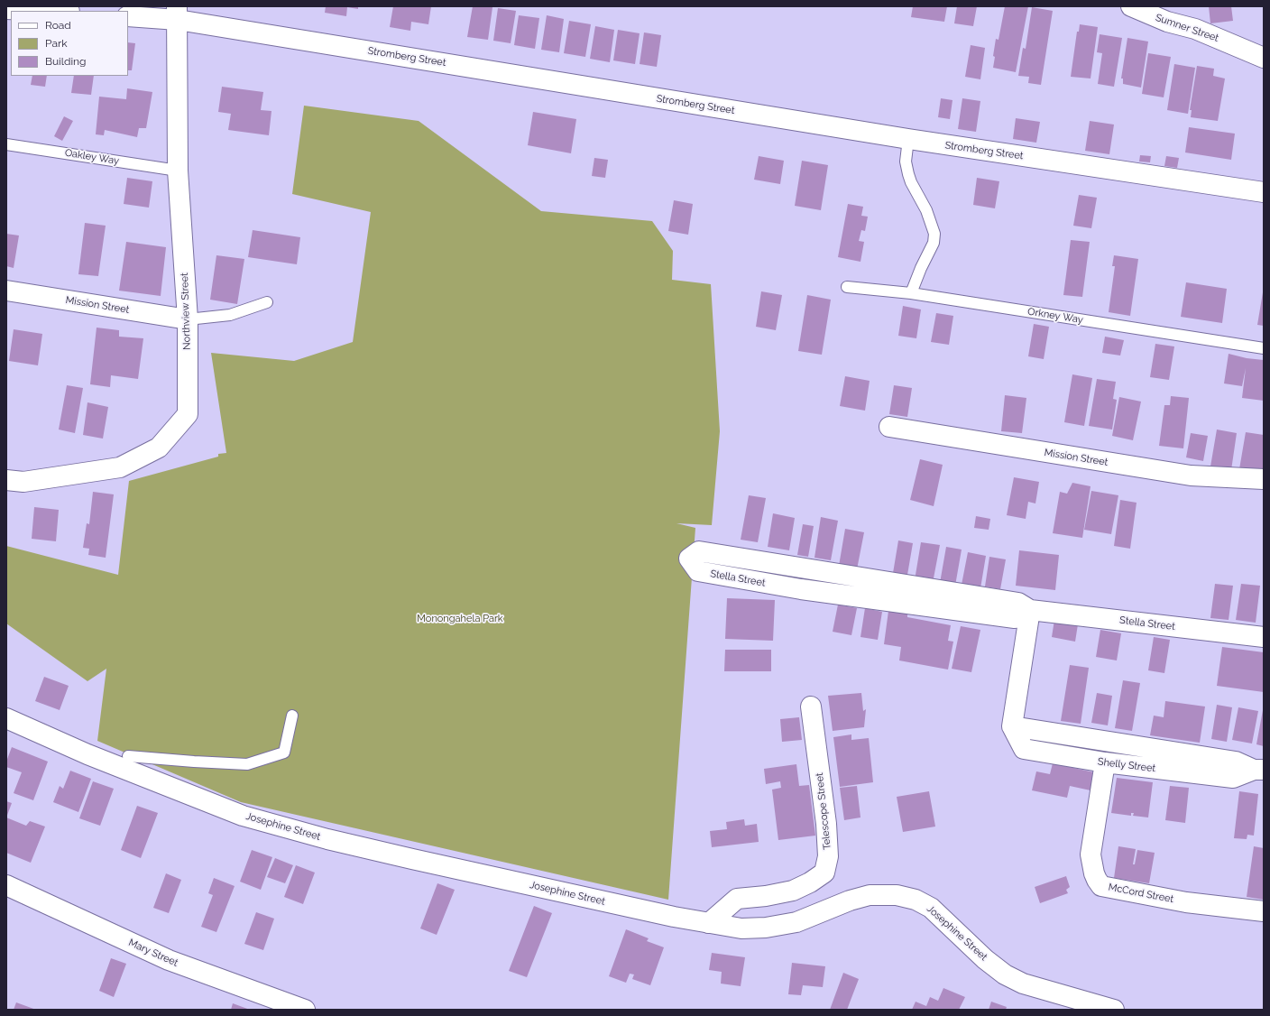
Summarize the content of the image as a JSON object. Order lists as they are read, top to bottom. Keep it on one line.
{"streets":{"street":["Sumner Street","Stromberg Street","Mission Street","Northview Street","Stella Street","Shelly Street","Telescope Street","Josephine Street","McCord Street","Mary Street"],"lane":["Oakley Way","Orkney Way"]},"crossings":[["Stromberg Street","Northview Street"],["Oakley Way","Northview Street"],["Mission Street","Northview Street"],["Shelly Street","McCord Street"],["Telescope Street","Josephine Street"]],"parks":["Monongahela Park"],"legend":["Road","Park","Building"]}
